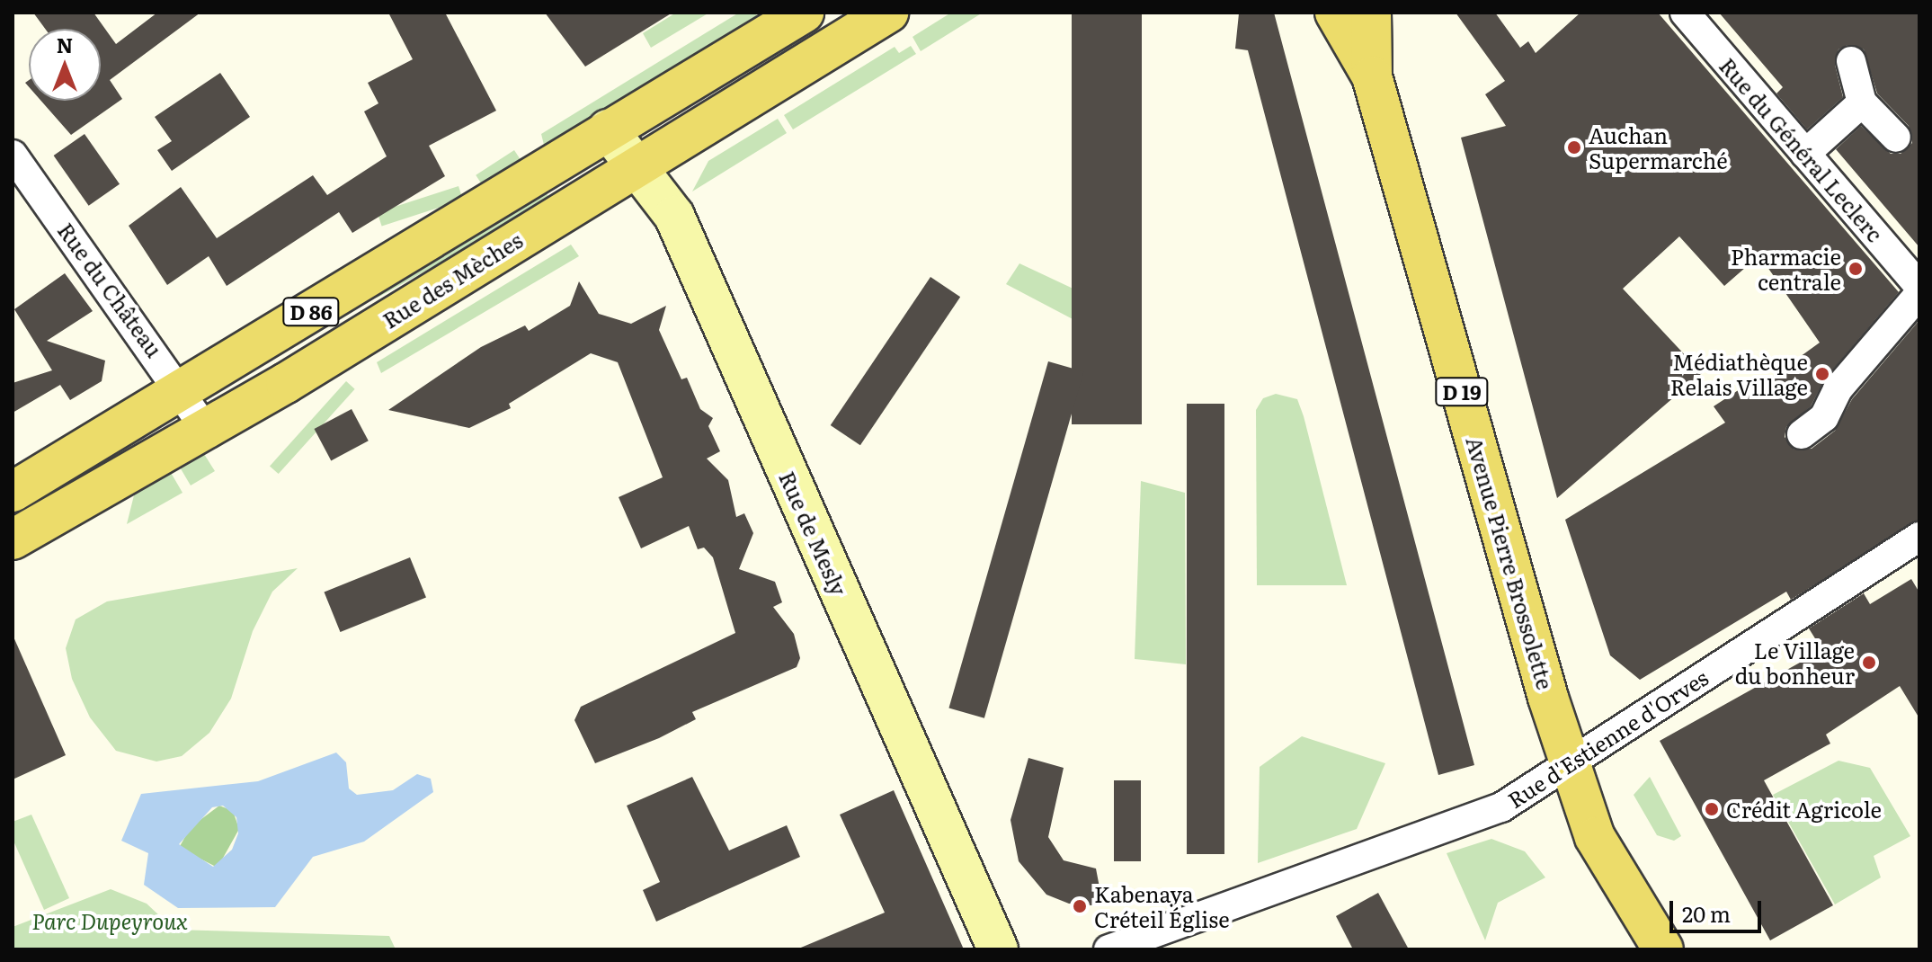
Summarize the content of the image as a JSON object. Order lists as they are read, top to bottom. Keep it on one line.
{"streets":{"main road":["Rue des Mèches","D 86","D 19","Avenue Pierre Brossolette"],"street":["Rue du Général Leclerc","Rue du Château","Rue de Mesly","Rue d'Estienne d'Orves"]},"crossings":[["Rue des Mèches","Rue du Château"],["Rue des Mèches","Rue de Mesly"],["Rue du Château","D 86"],["D 86","Rue de Mesly"],["Avenue Pierre Brossolette","Rue d'Estienne d'Orves"]],"parks":["Parc Dupeyroux"],"places":["Auchan Supermarché","Pharmacie centrale","Médiathèque Relais Village","Le Village du bonheur","Crédit Agricole","Kabenaya Créteil Église"],"scale_bar":"20 m","north":"top"}
